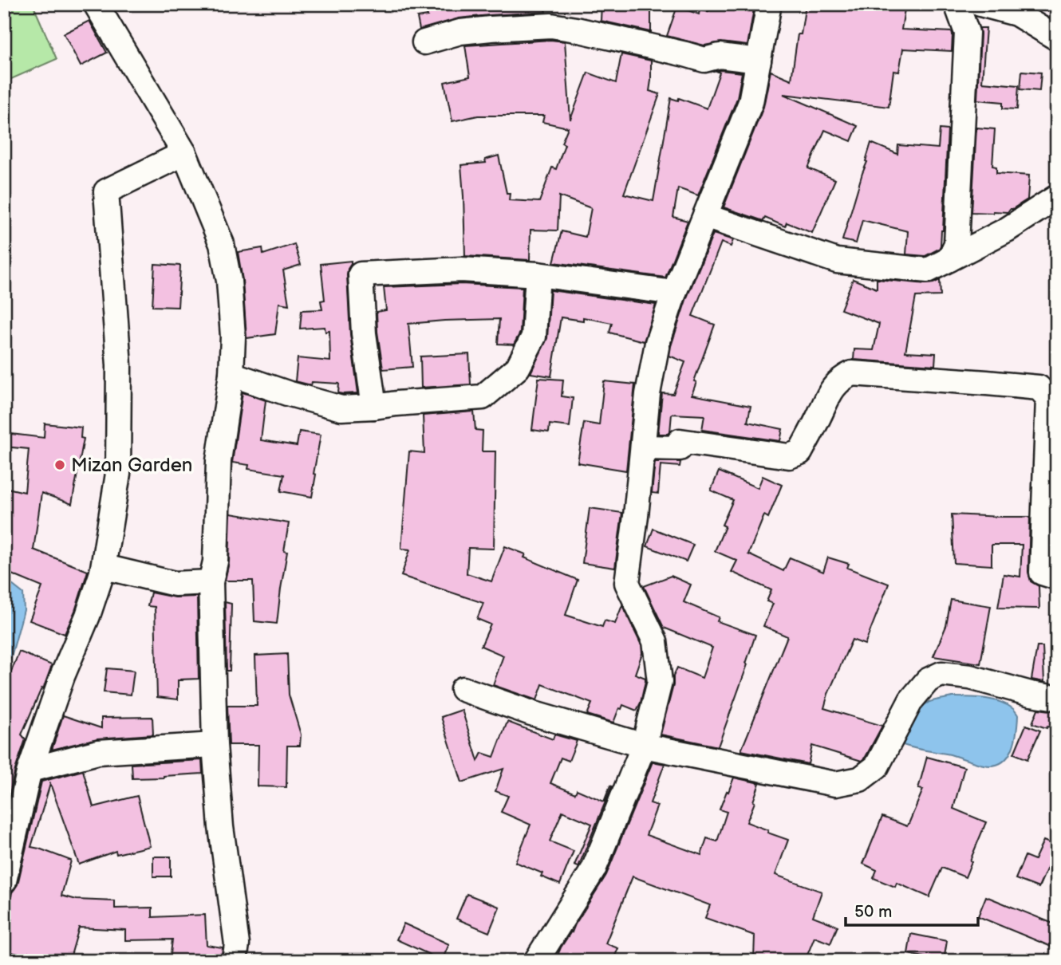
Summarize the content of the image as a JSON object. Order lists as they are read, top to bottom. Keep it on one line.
{"places":["Mizan Garden"],"scale_bar":"50 m"}
